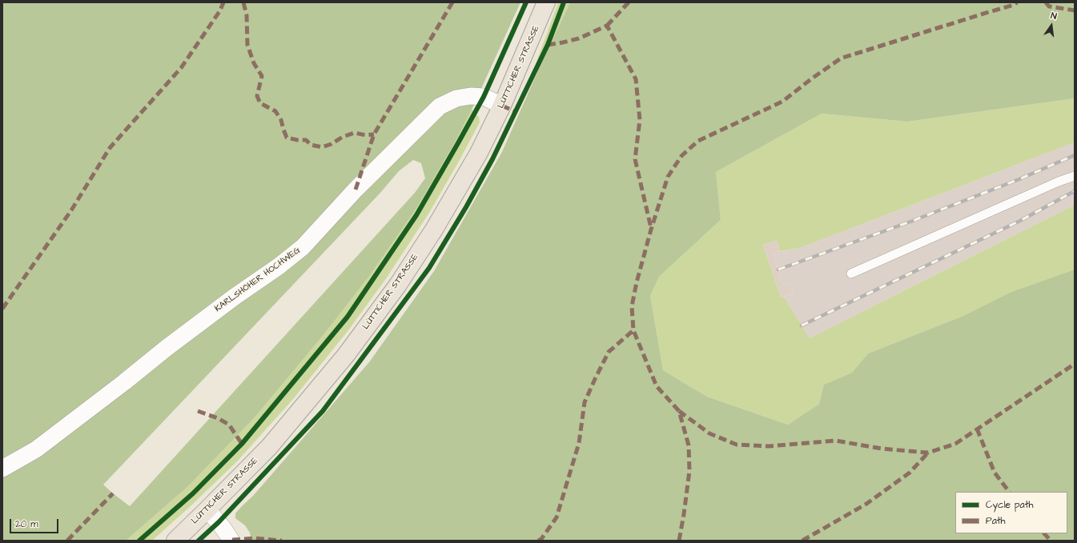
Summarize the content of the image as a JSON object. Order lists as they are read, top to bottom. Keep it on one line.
{"streets":{"main road":["LÜTTICHER STRASSE"],"street":["KARLSHÖHER HOCHWEG"]},"crossings":[["LÜTTICHER STRASSE","KARLSHÖHER HOCHWEG"]],"legend":["Cycle path","Path"],"scale_bar":"20 m","north":"top"}
